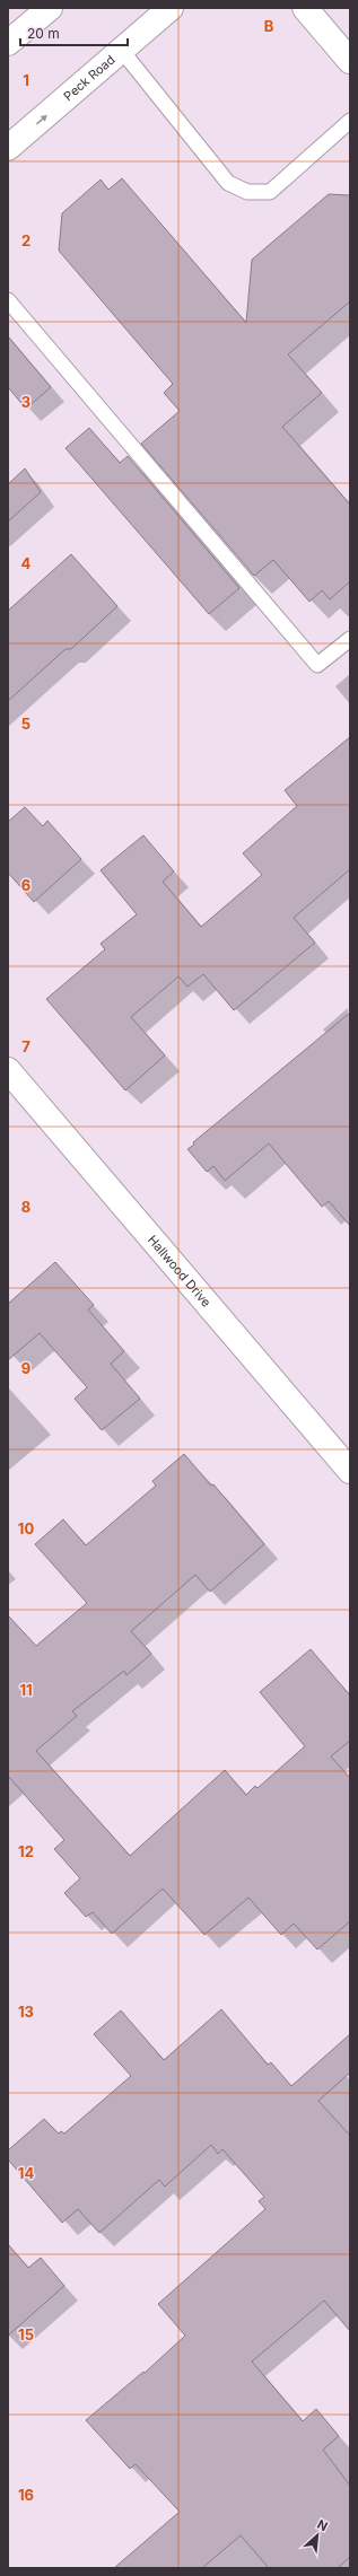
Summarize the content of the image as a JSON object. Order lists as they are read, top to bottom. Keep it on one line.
{"streets":{"street":["Peck Road","Hallwood Drive"]},"scale_bar":"20 m","north":"top right","grid":{"columns":["B"],"rows":["1","2","3","4","5","6","7","8","9","10","11","12","13","14","15","16"]}}
